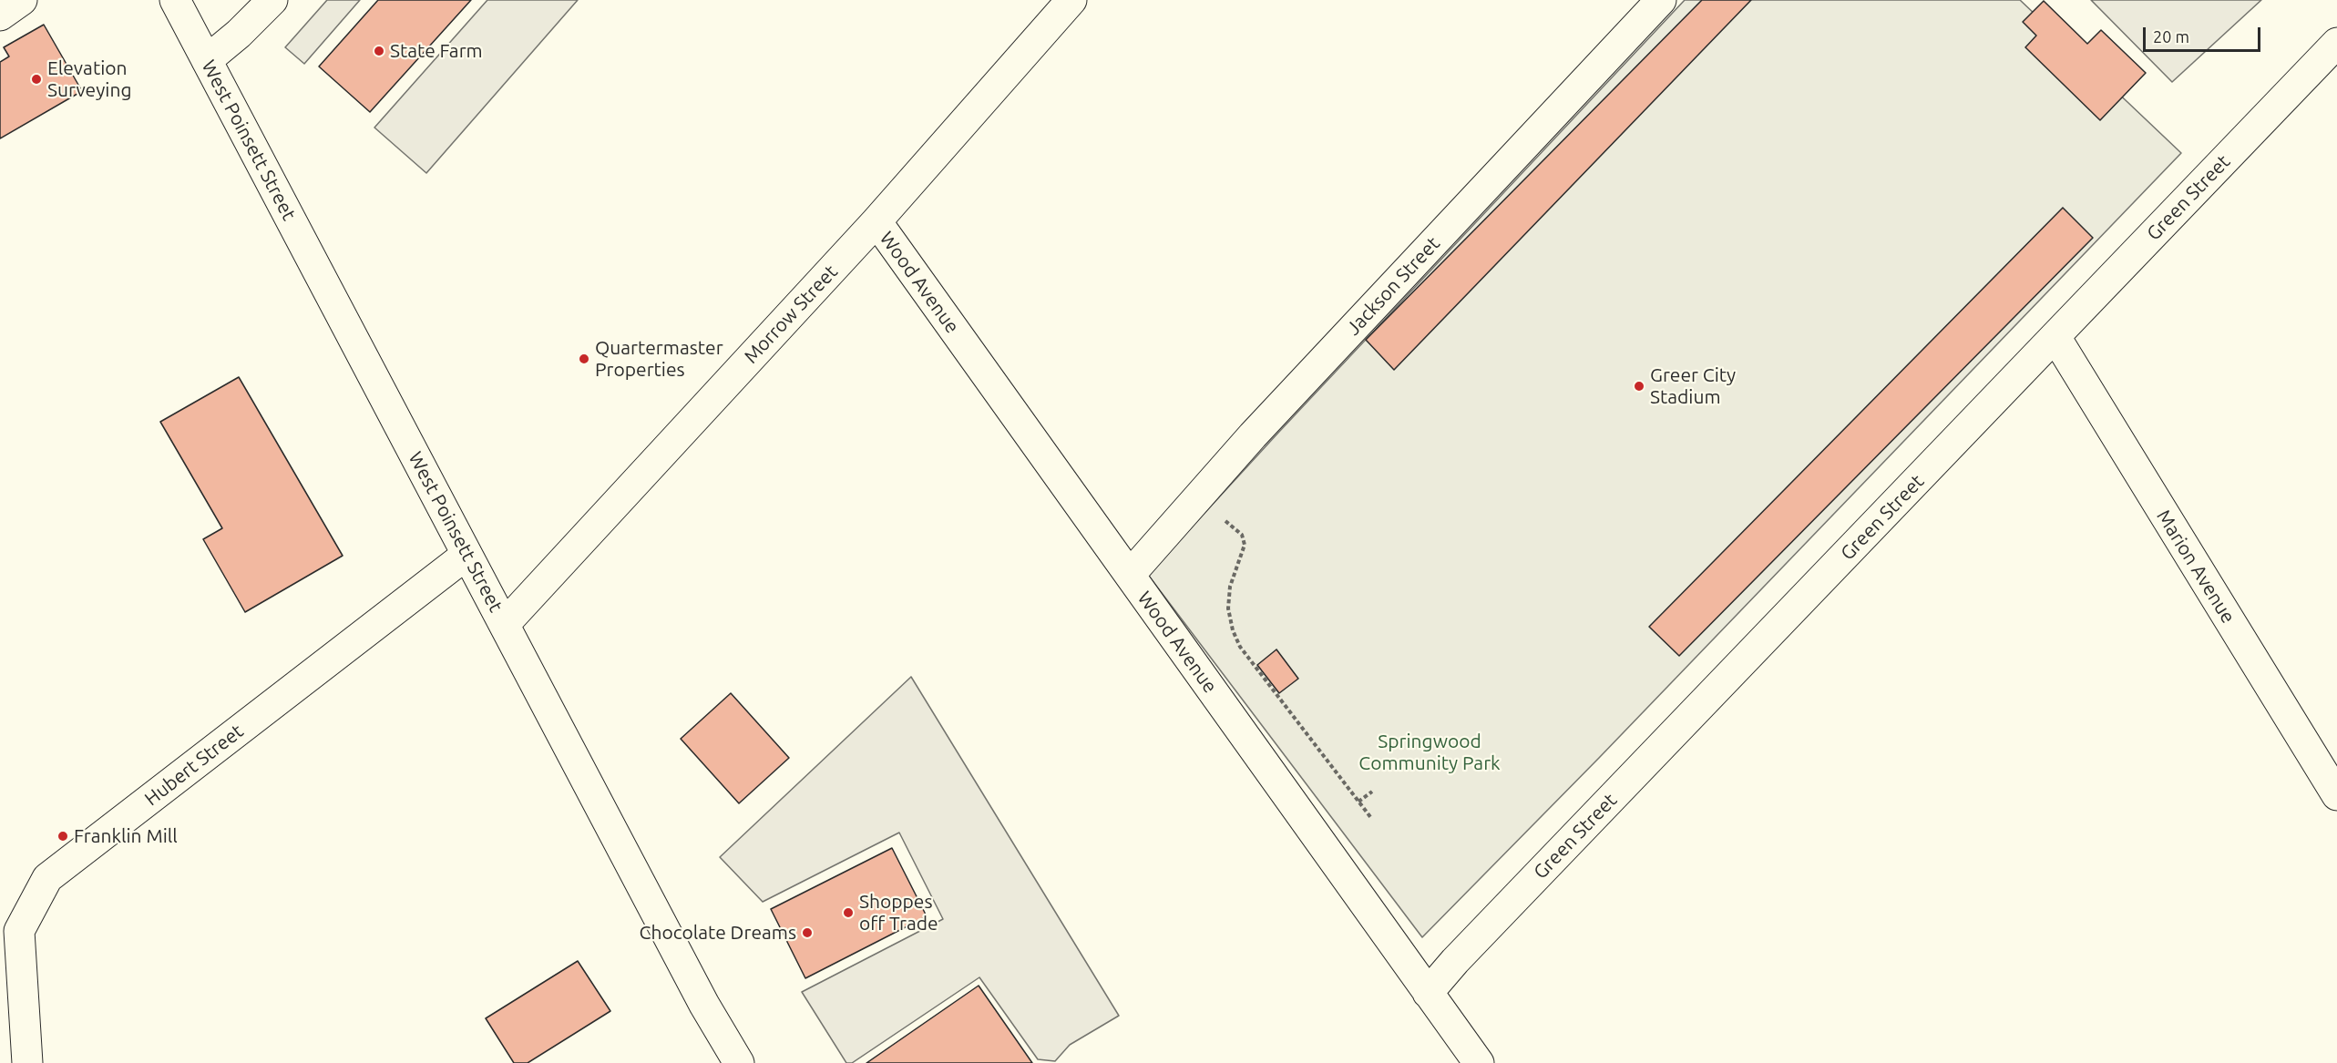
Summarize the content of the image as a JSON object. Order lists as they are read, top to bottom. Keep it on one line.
{"streets":{"street":["West Poinsett Street","Green Street","Wood Avenue","Jackson Street","Morrow Street","Marion Avenue","Hubert Street"]},"crossings":[["West Poinsett Street","Morrow Street"],["West Poinsett Street","Hubert Street"],["Green Street","Wood Avenue"],["Green Street","Marion Avenue"],["Wood Avenue","Jackson Street"],["Wood Avenue","Morrow Street"]],"parks":["Springwood Community Park"],"places":["State Farm","Elevation Surveying","Quartermaster Properties","Greer City Stadium","Franklin Mill","Shoppes off Trade","Chocolate Dreams"],"scale_bar":"20 m"}
